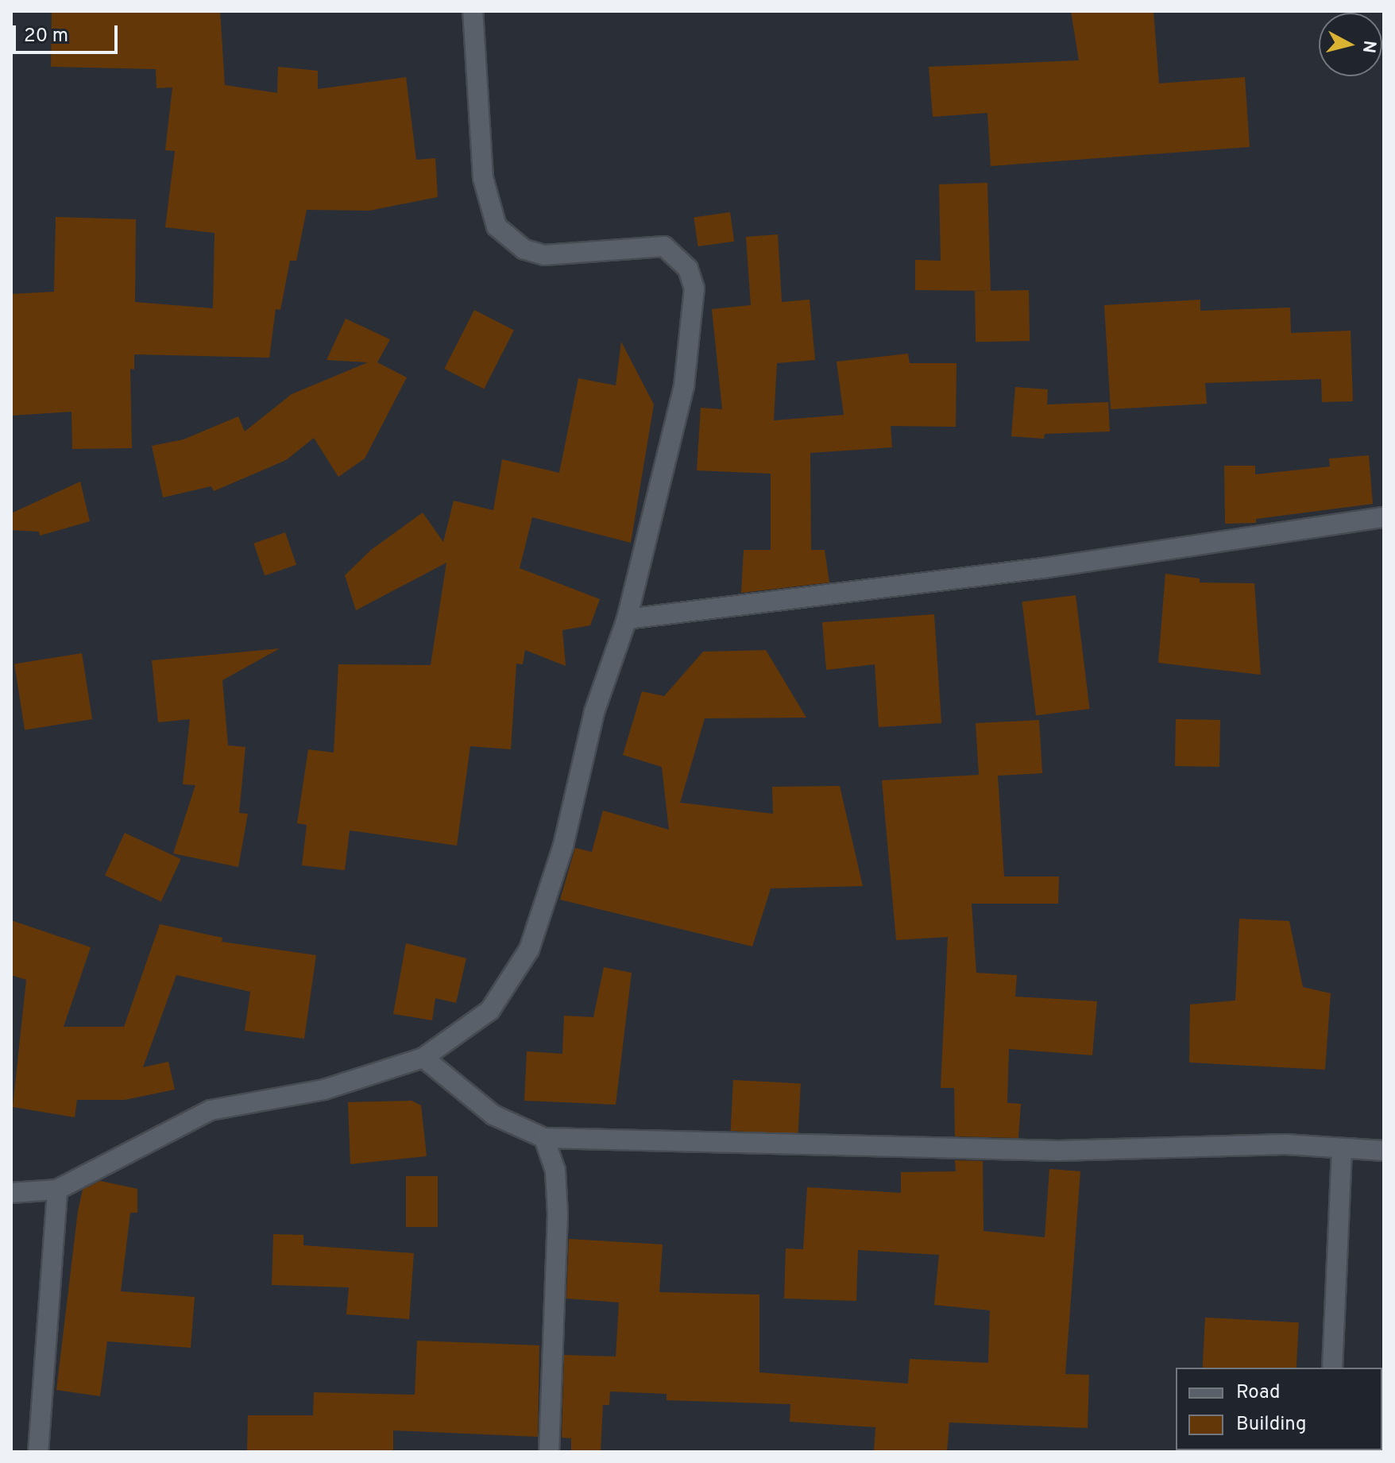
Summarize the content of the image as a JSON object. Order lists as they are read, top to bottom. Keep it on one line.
{"legend":["Road","Building"],"scale_bar":"20 m","north":"right"}
